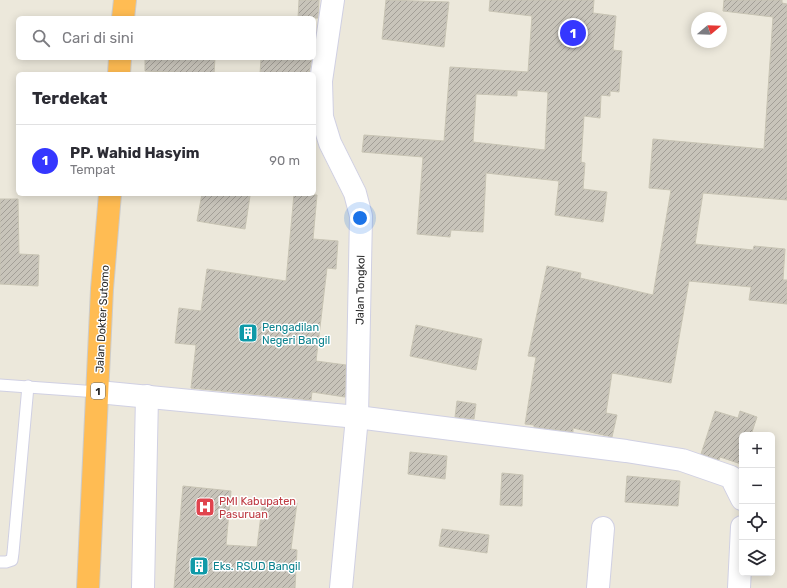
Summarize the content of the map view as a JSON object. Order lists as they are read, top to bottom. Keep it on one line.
{"streets":{"highway":["Jalan Dokter Sutomo","1"],"street":["Jalan Tongkol"]},"places":{"building":["Pengadilan Negeri Bangil","Eks. RSUD Bangil"],"hospital":["PMI Kabupaten Pasuruan"]},"north":"right","page":{"search":"Cari di sini","pins":"1","heading":"Terdekat","list":[{"mark":"1","name":"PP. Wahid Hasyim","note":"Tempat","value":"90 m"}],"map_buttons":["+","−"]}}
